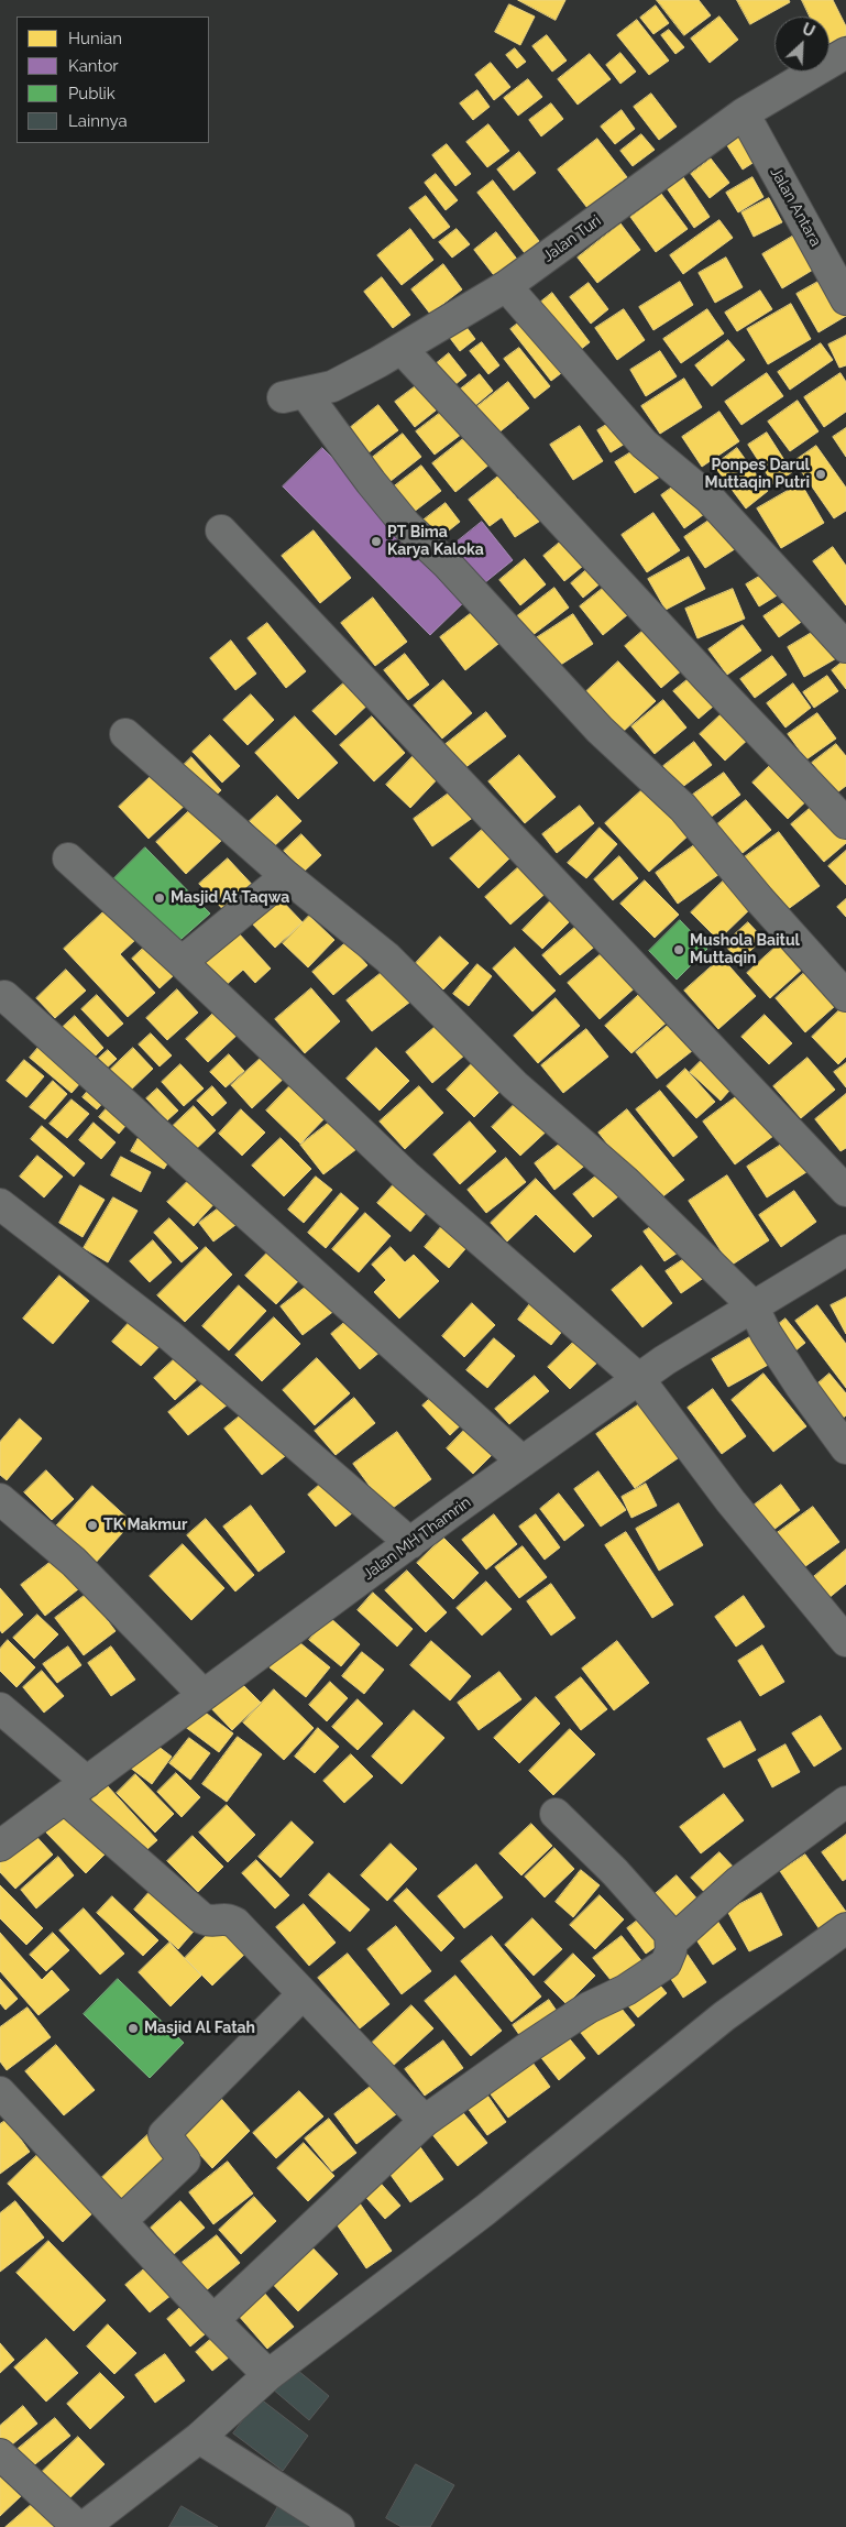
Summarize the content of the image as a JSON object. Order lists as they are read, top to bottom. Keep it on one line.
{"streets":{"street":["Jalan Antara","Jalan Turi","Jalan MH Thamrin"]},"crossings":[["Jalan Antara","Jalan Turi"]],"places":["Ponpes Darul Muttaqin Putri","PT Bima Karya Kaloka","Masjid At Taqwa","Mushola Baitul Muttaqin","TK Makmur","Masjid Al Fatah"],"legend":["Hunian","Kantor","Publik","Lainnya"],"north":"top right"}
